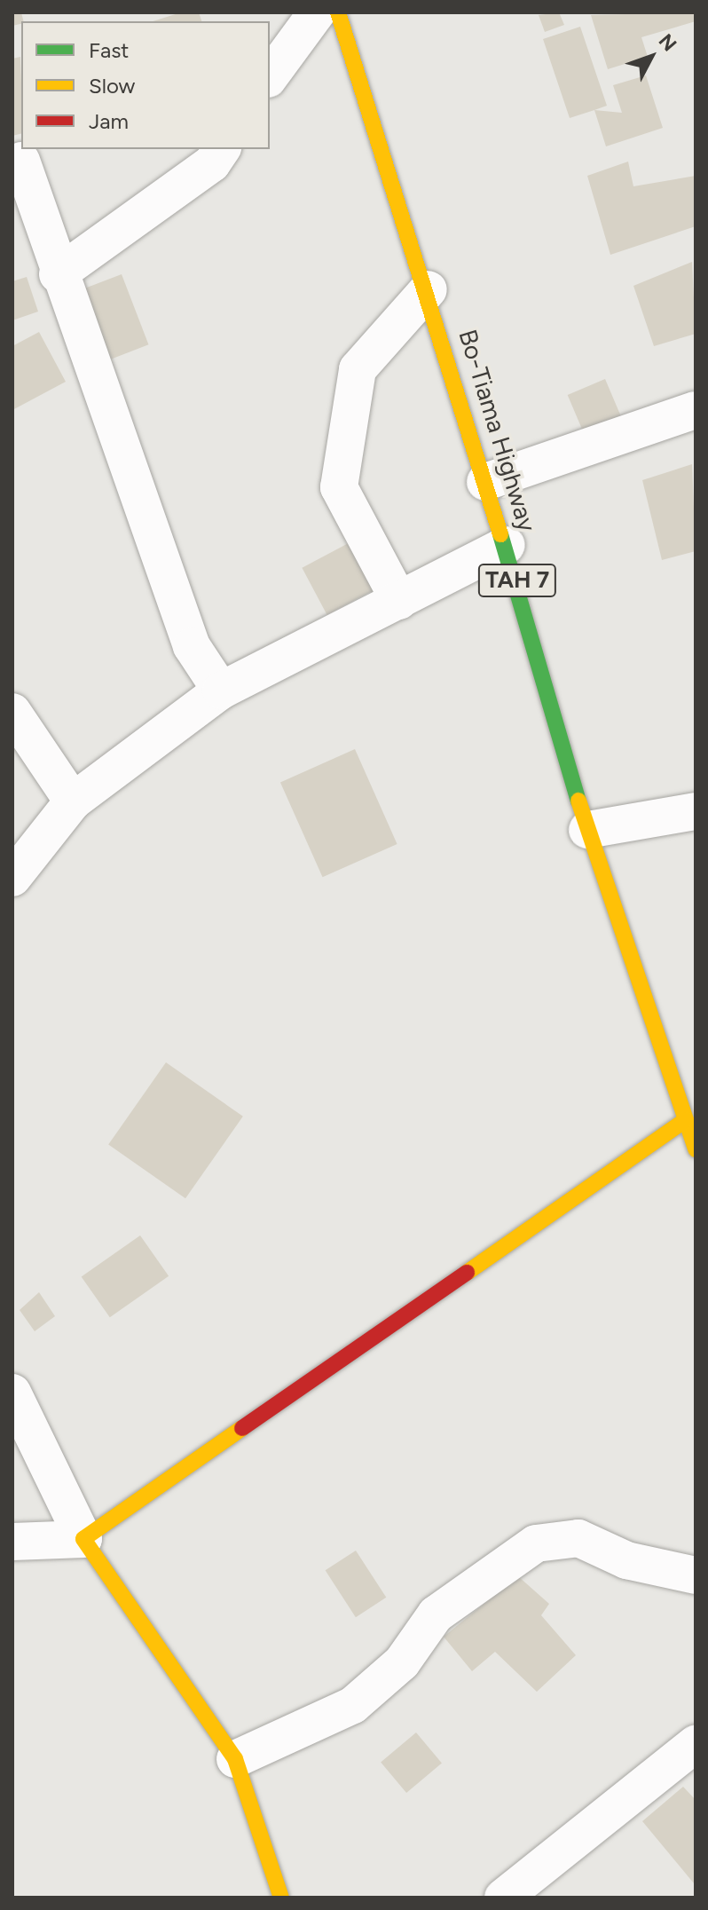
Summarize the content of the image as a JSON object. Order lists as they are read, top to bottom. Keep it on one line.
{"streets":{"main road":["Bo-Tiama Highway","TAH 7"]},"legend":["Fast","Slow","Jam"],"north":"top right"}
